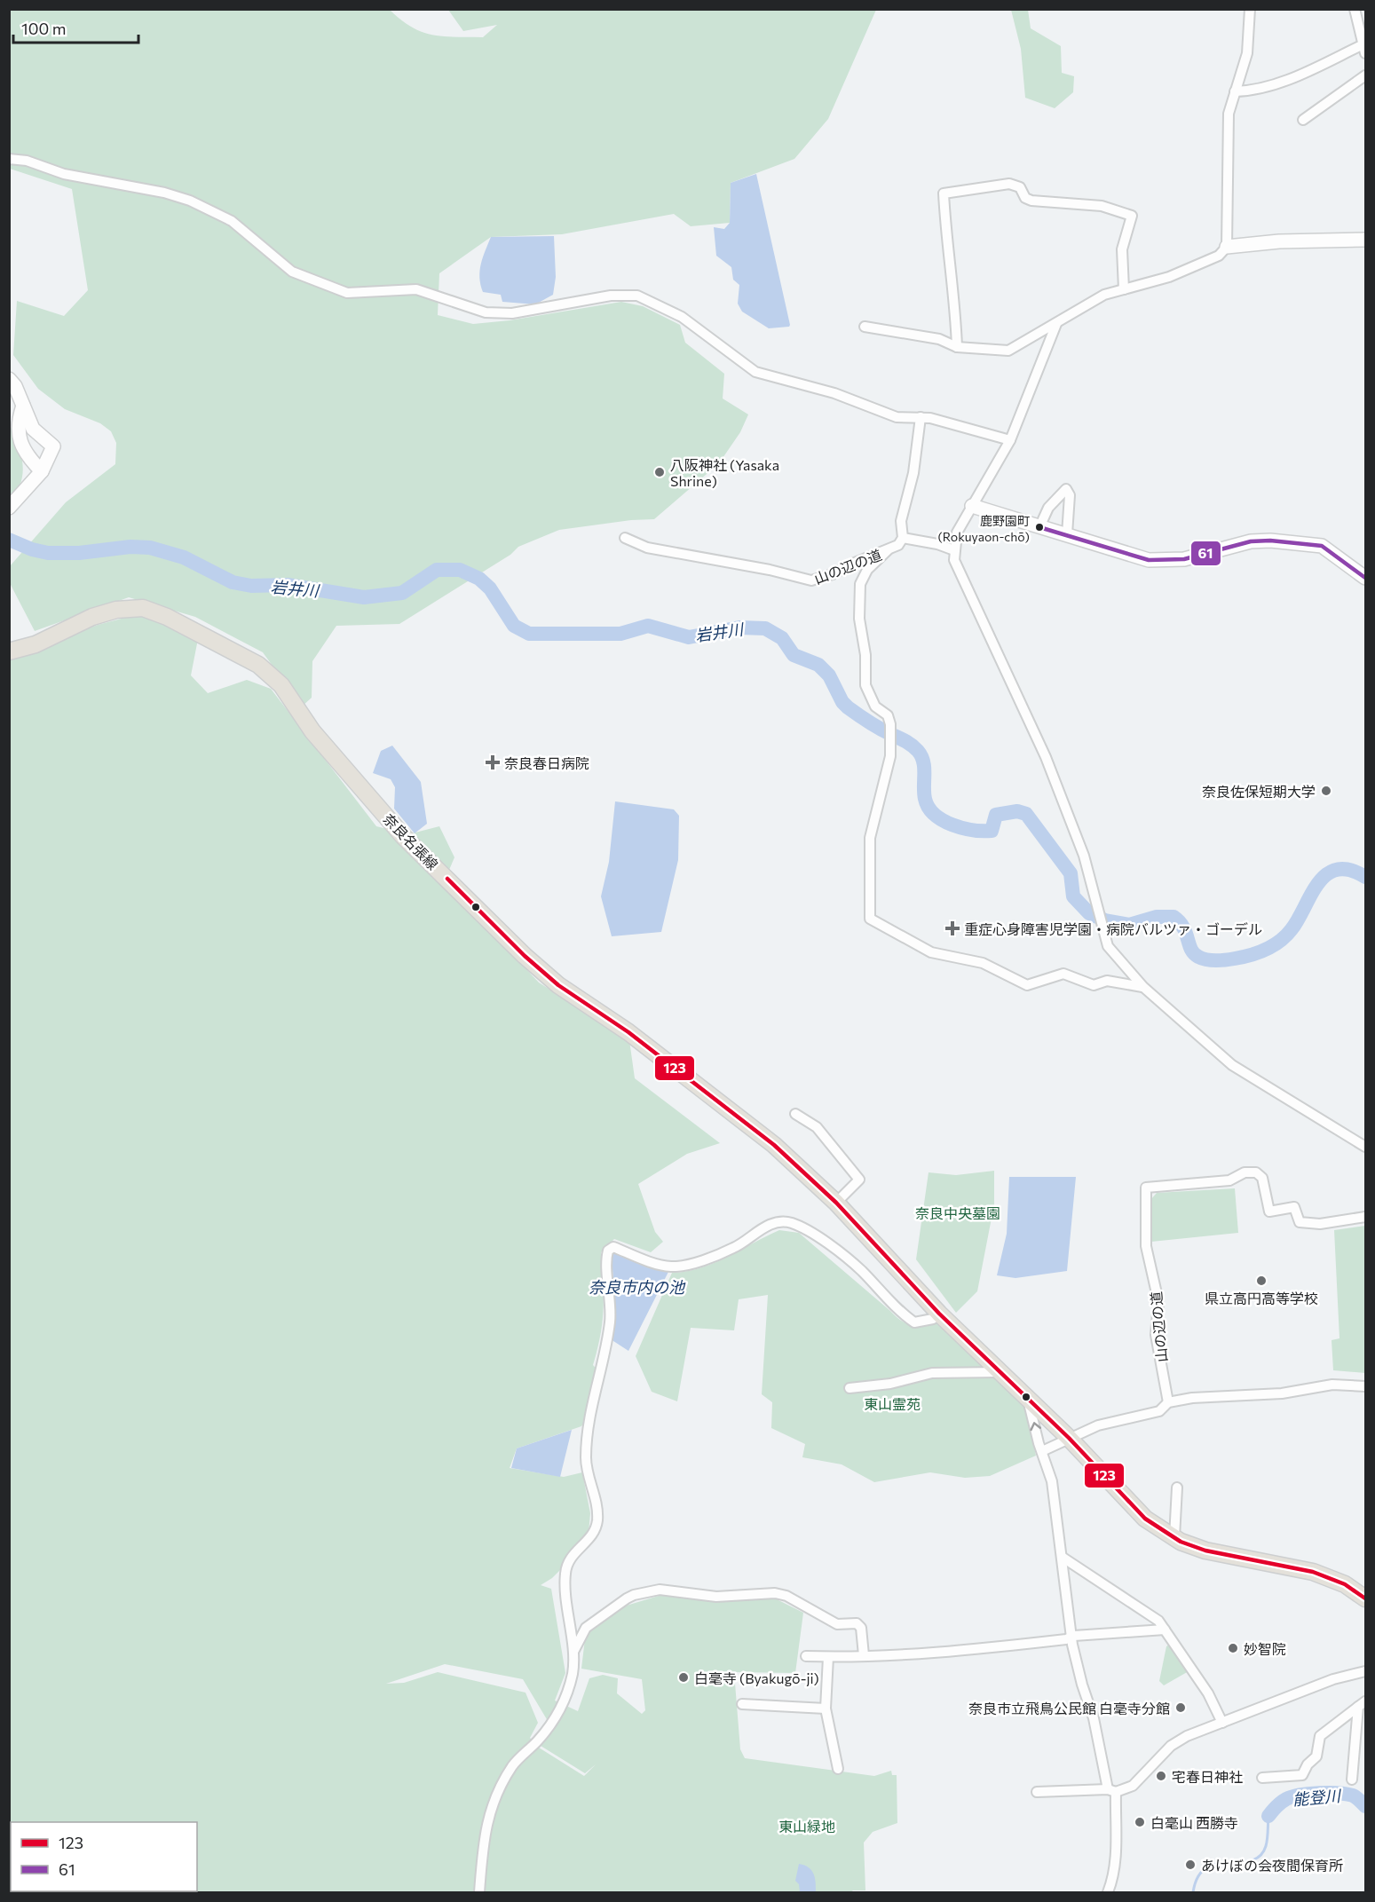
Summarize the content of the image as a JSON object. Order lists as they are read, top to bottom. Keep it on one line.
{"streets":{"main road":["奈良名張線"],"street":["山の辺の道"]},"water":["岩井川","奈良市内の池","能登川"],"parks":["奈良中央墓園","東山霊苑","東山緑地"],"places":{"other":["八阪神社 (Yasaka Shrine)","鹿野園町 (Rokuyaon-chō)","奈良佐保短期大学","県立高円高等学校","妙智院","白毫寺 (Byakugō-ji)","奈良市立飛鳥公民館 白毫寺分館","宅春日神社","白毫山 西勝寺","あけぼの会夜間保育所"],"health":["奈良春日病院","重症心身障害児学園・病院バルツァ・ゴーデル"]},"lines":["transit line 61","transit line 123"],"legend":["123","61"],"scale_bar":"100 m"}
